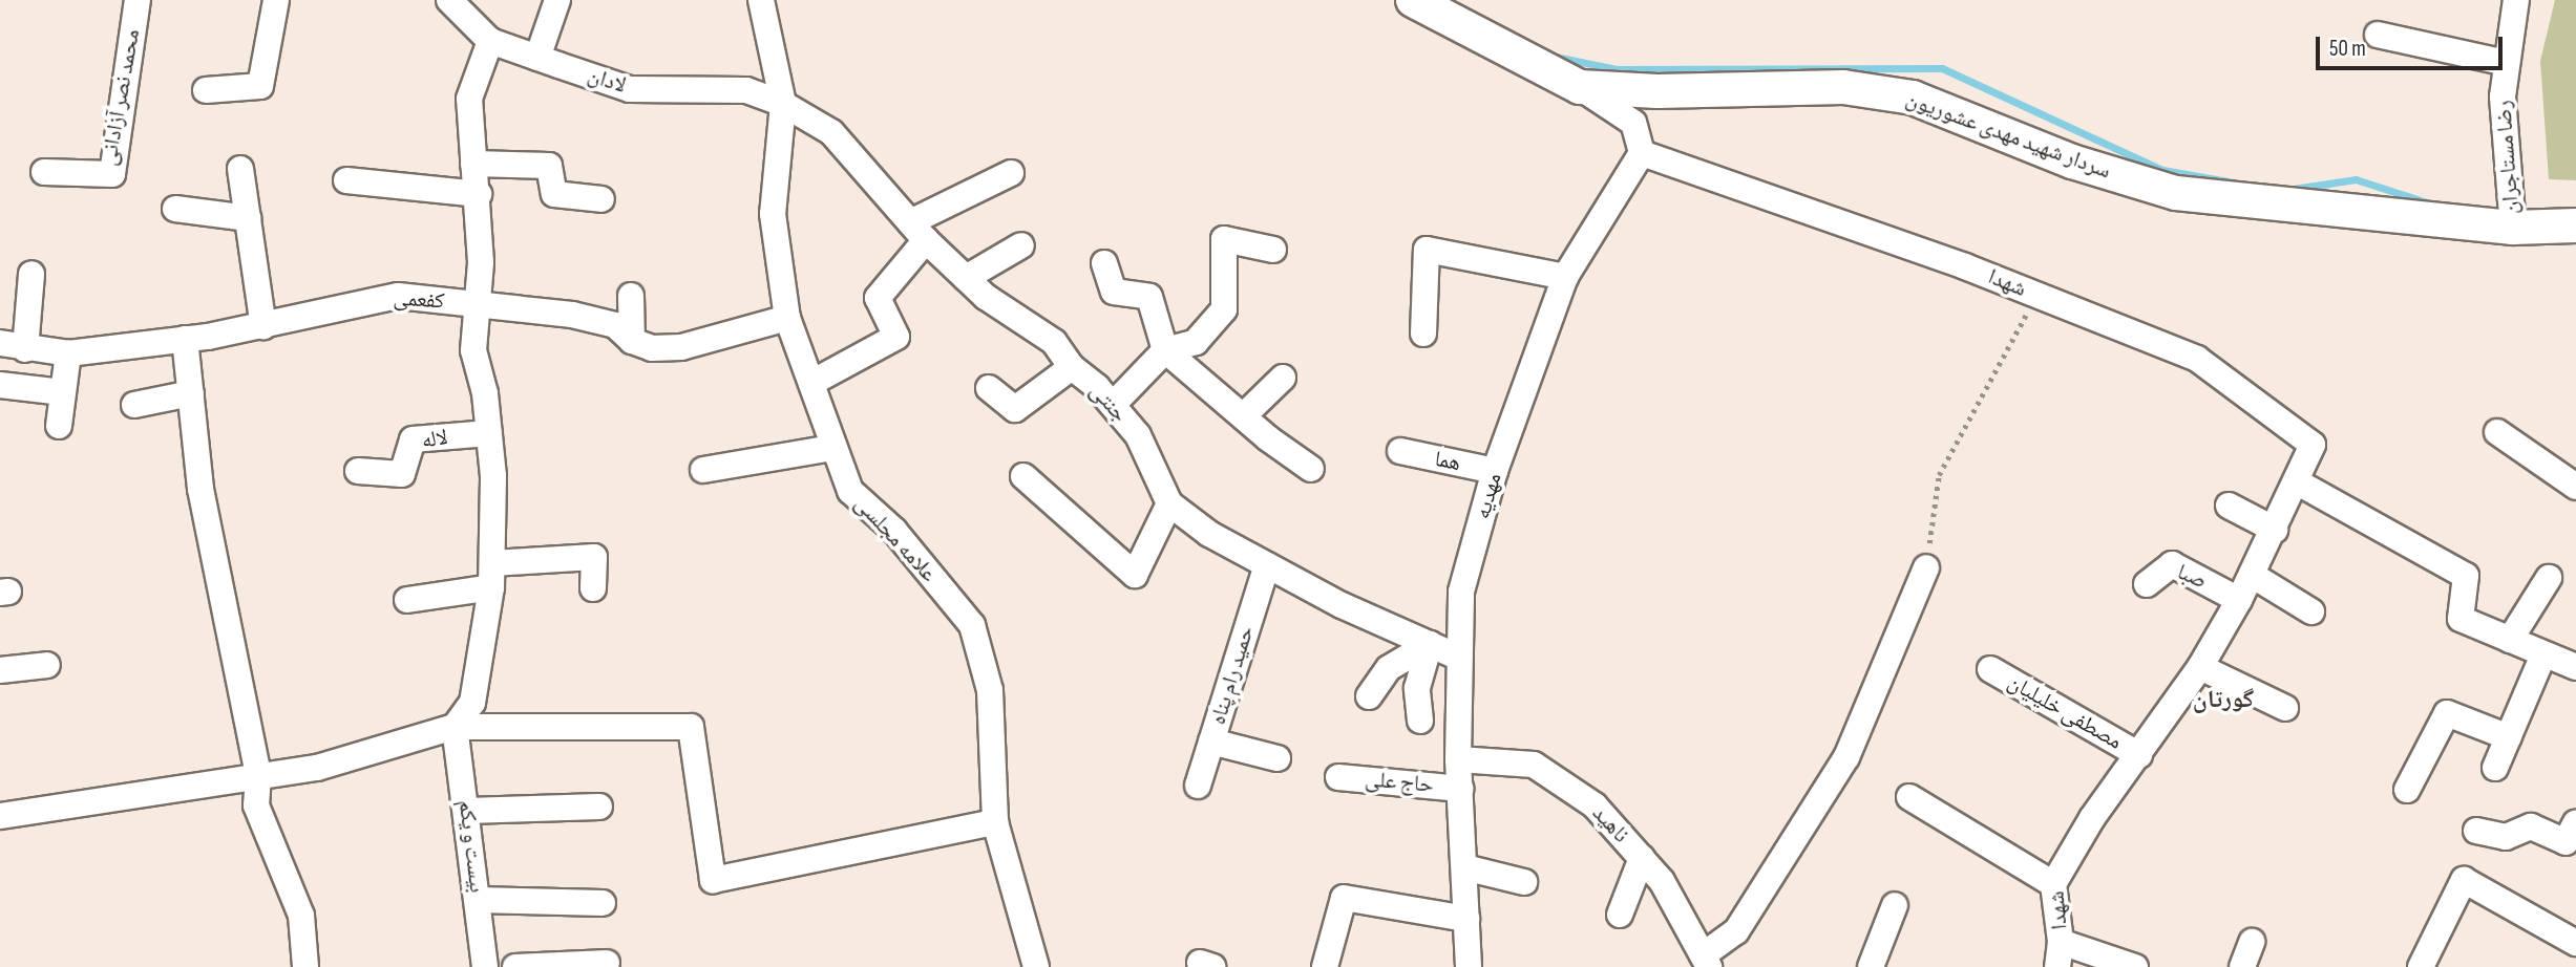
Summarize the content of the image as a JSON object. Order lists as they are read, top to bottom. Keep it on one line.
{"streets":{"street":["لادان","محمد نصر آزادانی","سردار شهید مهدی عشوریون","رضا مستاجران","شهدا","کفعمی","جنتی","لاله","هما","مهدیه","علامه مجلسی","صبا","حمید رام پناه","مصطفی خلیلیان","حاج علی","ناهید","بیست و یکم"]},"crossings":[["لادان","جنتی"],["لادان","علامه مجلسی"],["سردار شهید مهدی عشوریون","رضا مستاجران"],["شهدا","مهدیه"],["شهدا","صبا"],["شهدا","مصطفی خلیلیان"],["کفعمی","علامه مجلسی"],["جنتی","مهدیه"],["جنتی","علامه مجلسی"],["جنتی","حمید رام پناه"],["هما","مهدیه"],["مهدیه","حاج علی"],["مهدیه","ناهید"]],"districts":["گورتان"],"scale_bar":"50 m"}
